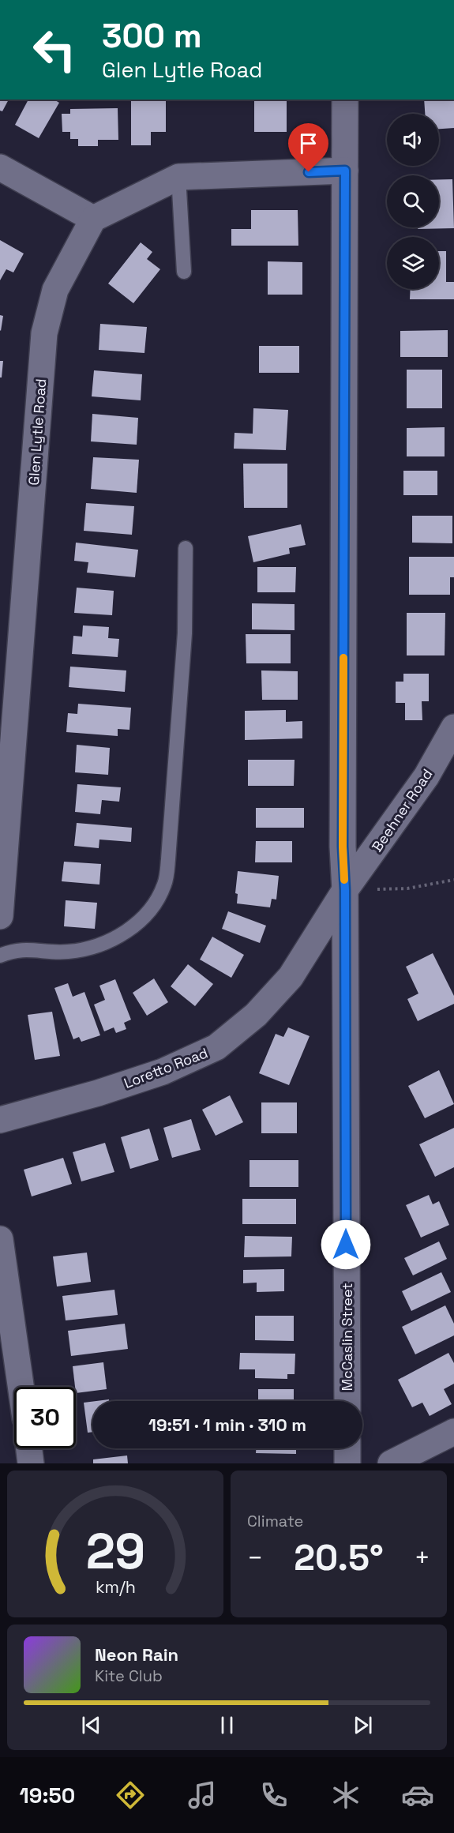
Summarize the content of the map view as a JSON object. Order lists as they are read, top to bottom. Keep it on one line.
{"streets":{"street":["Glen Lytle Road","Beehner Road","Loretto Road","McCaslin Street"]},"crossings":[["Beehner Road","Loretto Road"],["Beehner Road","McCaslin Street"],["Loretto Road","McCaslin Street"]],"page":{"turn":["300 m","Glen Lytle Road"],"limit":"30","trip":"19:51 · 1 min · 310 m","tile":"Climate","heat":["−","20.5°","+"],"song":["Neon Rain","Kite Club"],"tabs":"19:50","gauge":["29","km/h"]}}
